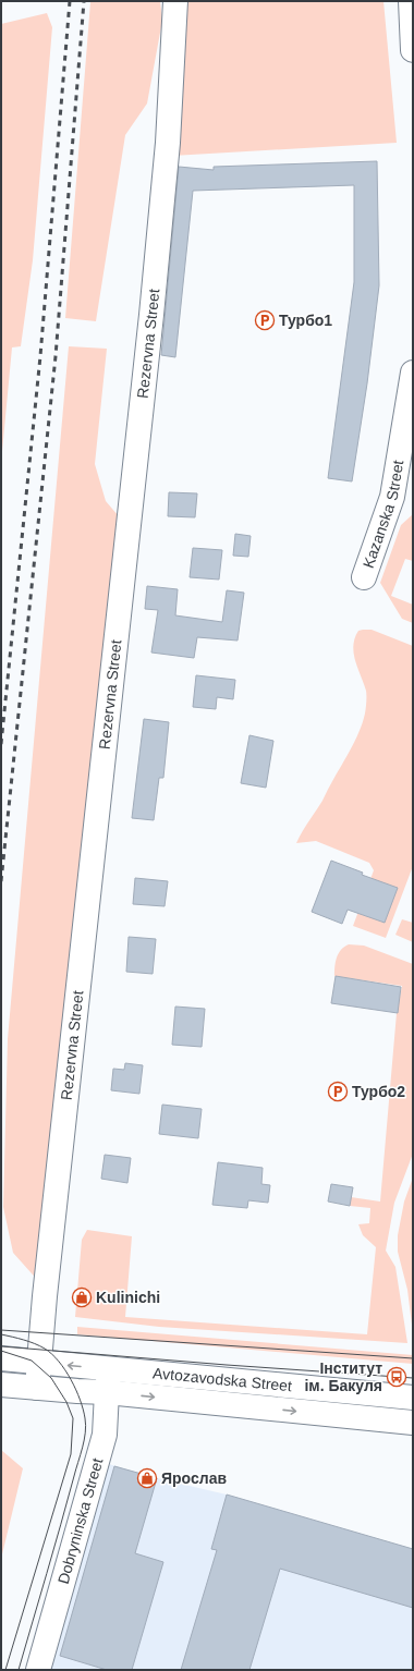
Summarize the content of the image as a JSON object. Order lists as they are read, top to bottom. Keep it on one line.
{"streets":{"street":["Rezervna Street","Kazanska Street","Avtozavodska Street","Dobryninska Street"]},"crossings":[["Rezervna Street","Avtozavodska Street"],["Avtozavodska Street","Dobryninska Street"]],"places":{"parking":["Турбо1","Турбо2"],"shop":["Kulinichi","Ярослав"],"bus stop":["Інститут ім. Бакуля"]}}
